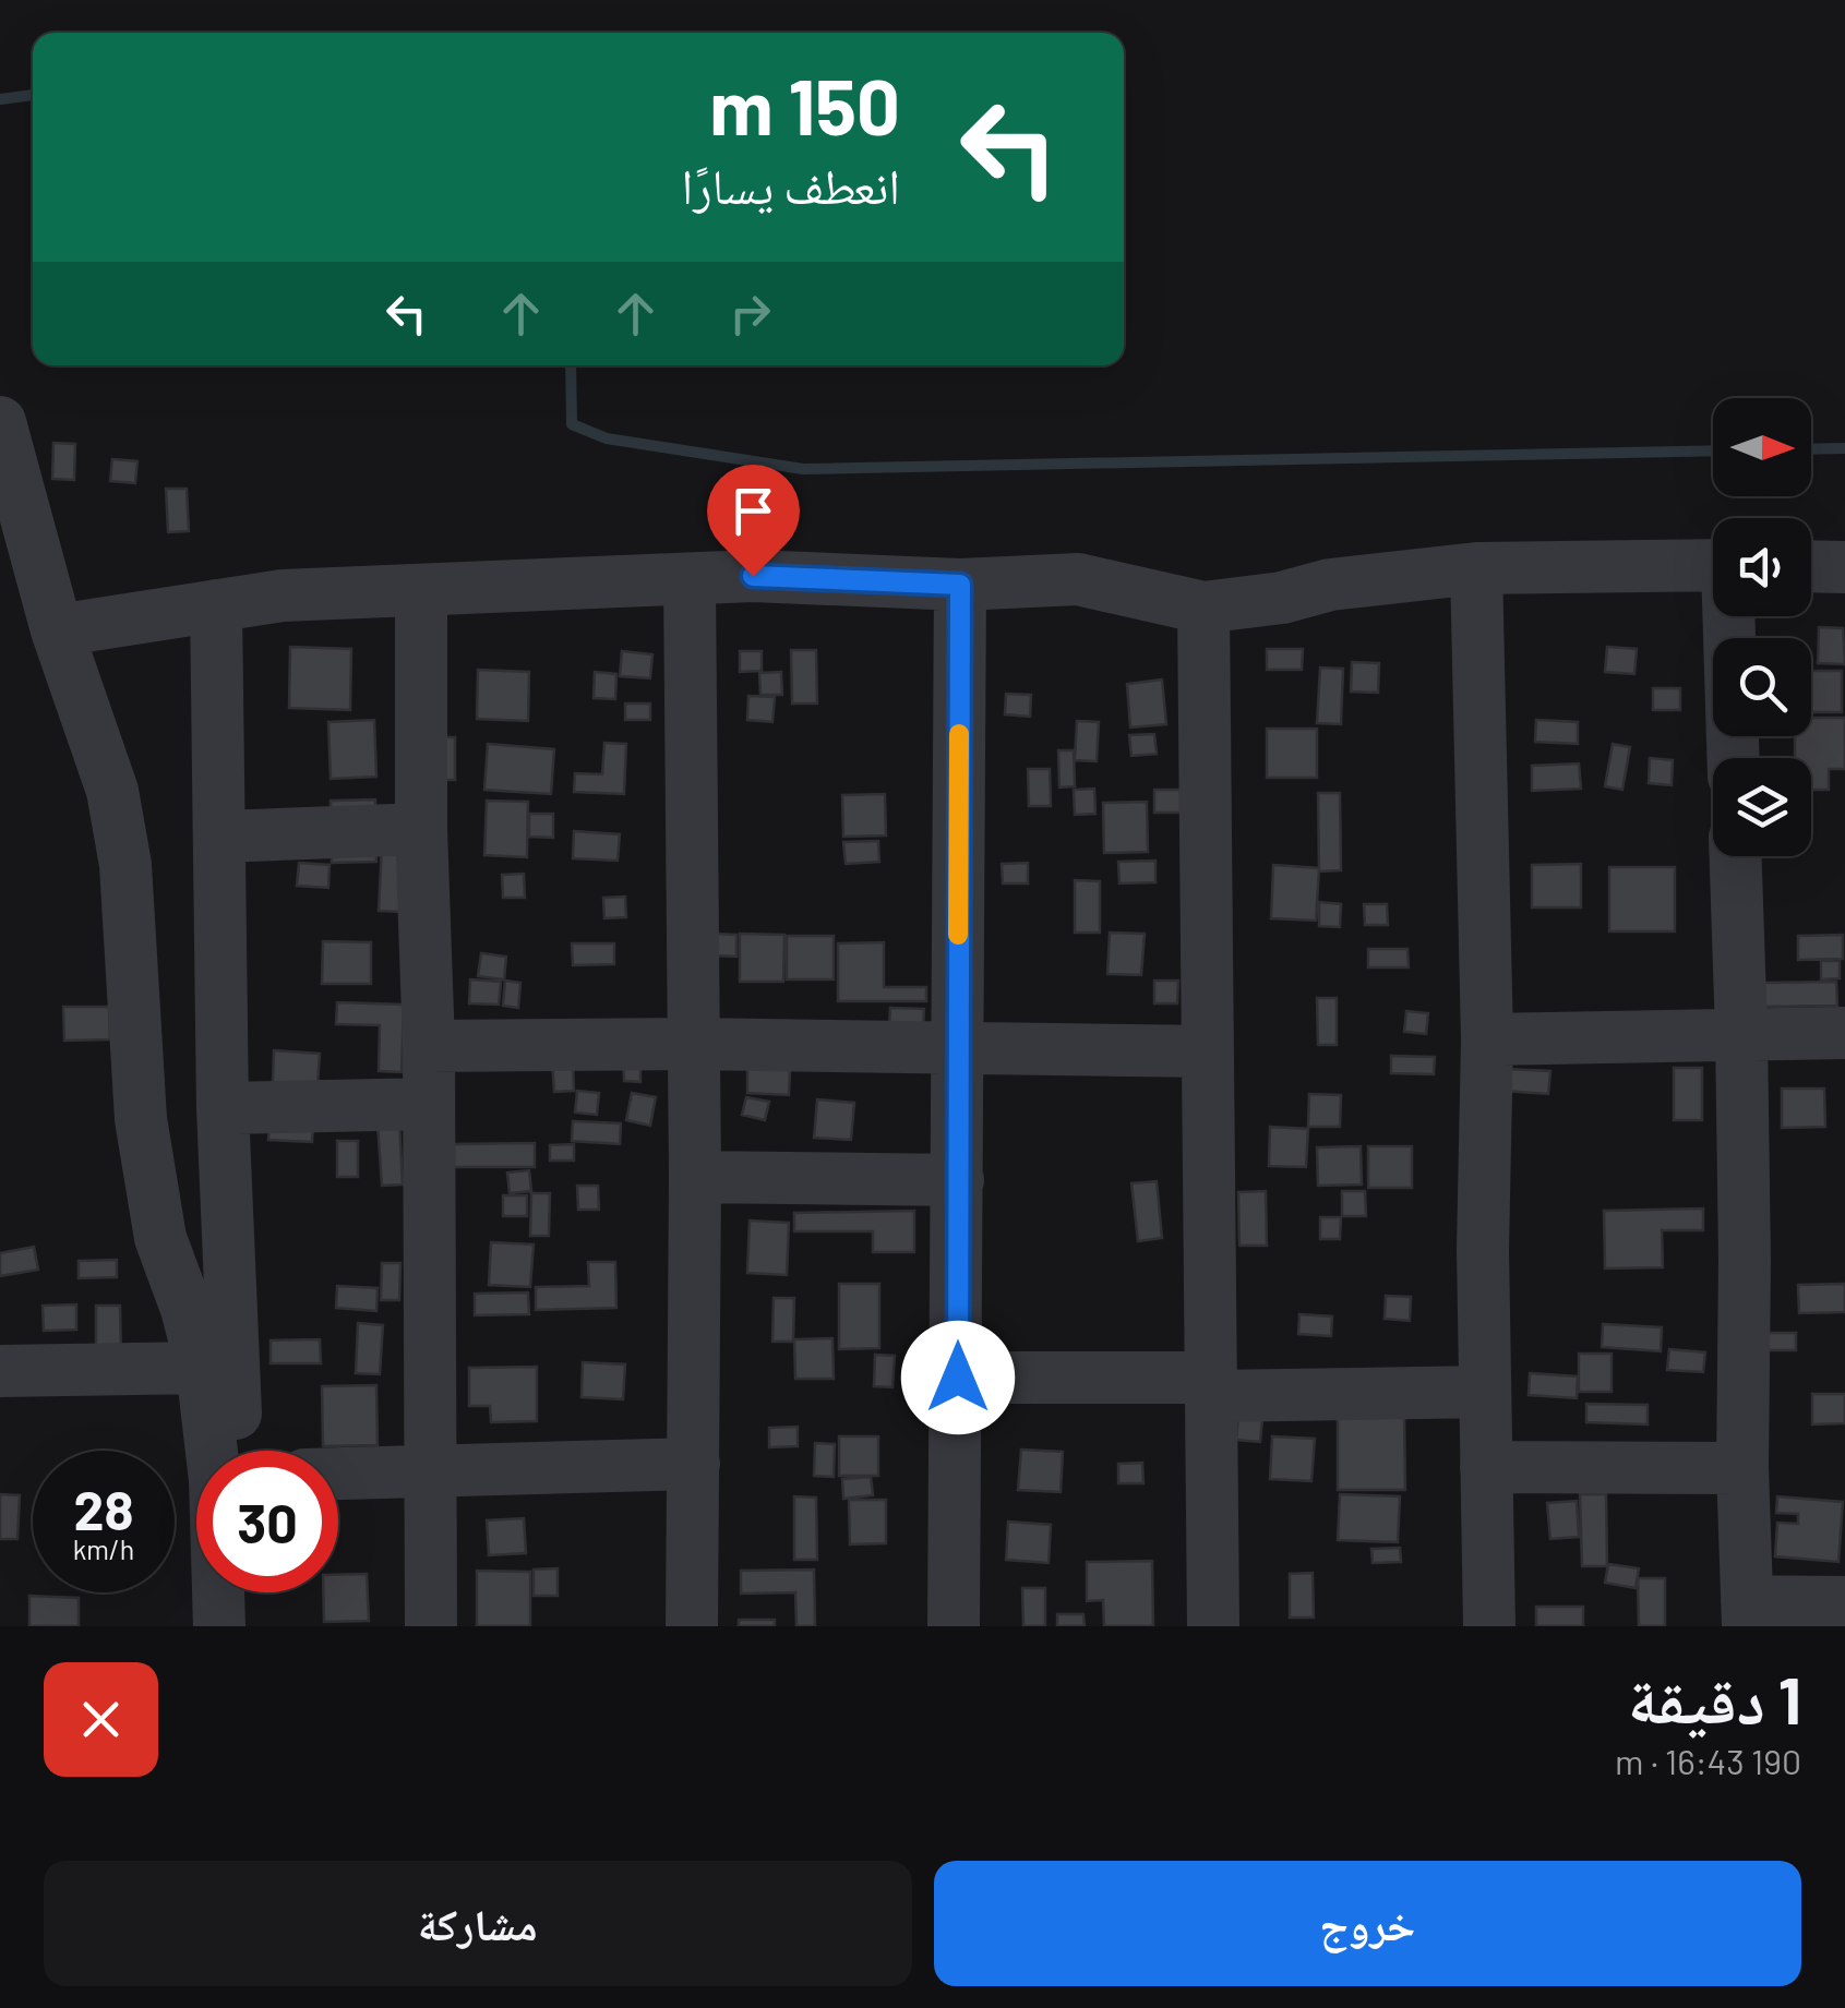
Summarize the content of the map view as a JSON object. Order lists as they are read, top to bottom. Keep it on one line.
{"north":"right","page":{"turn":["150 m","انعطف يسارًا"],"speed":"28 km/h","limit":"30","heading":["1 دقيقة","190 m · 16:43"],"buttons":["خروج","مشاركة"]}}
